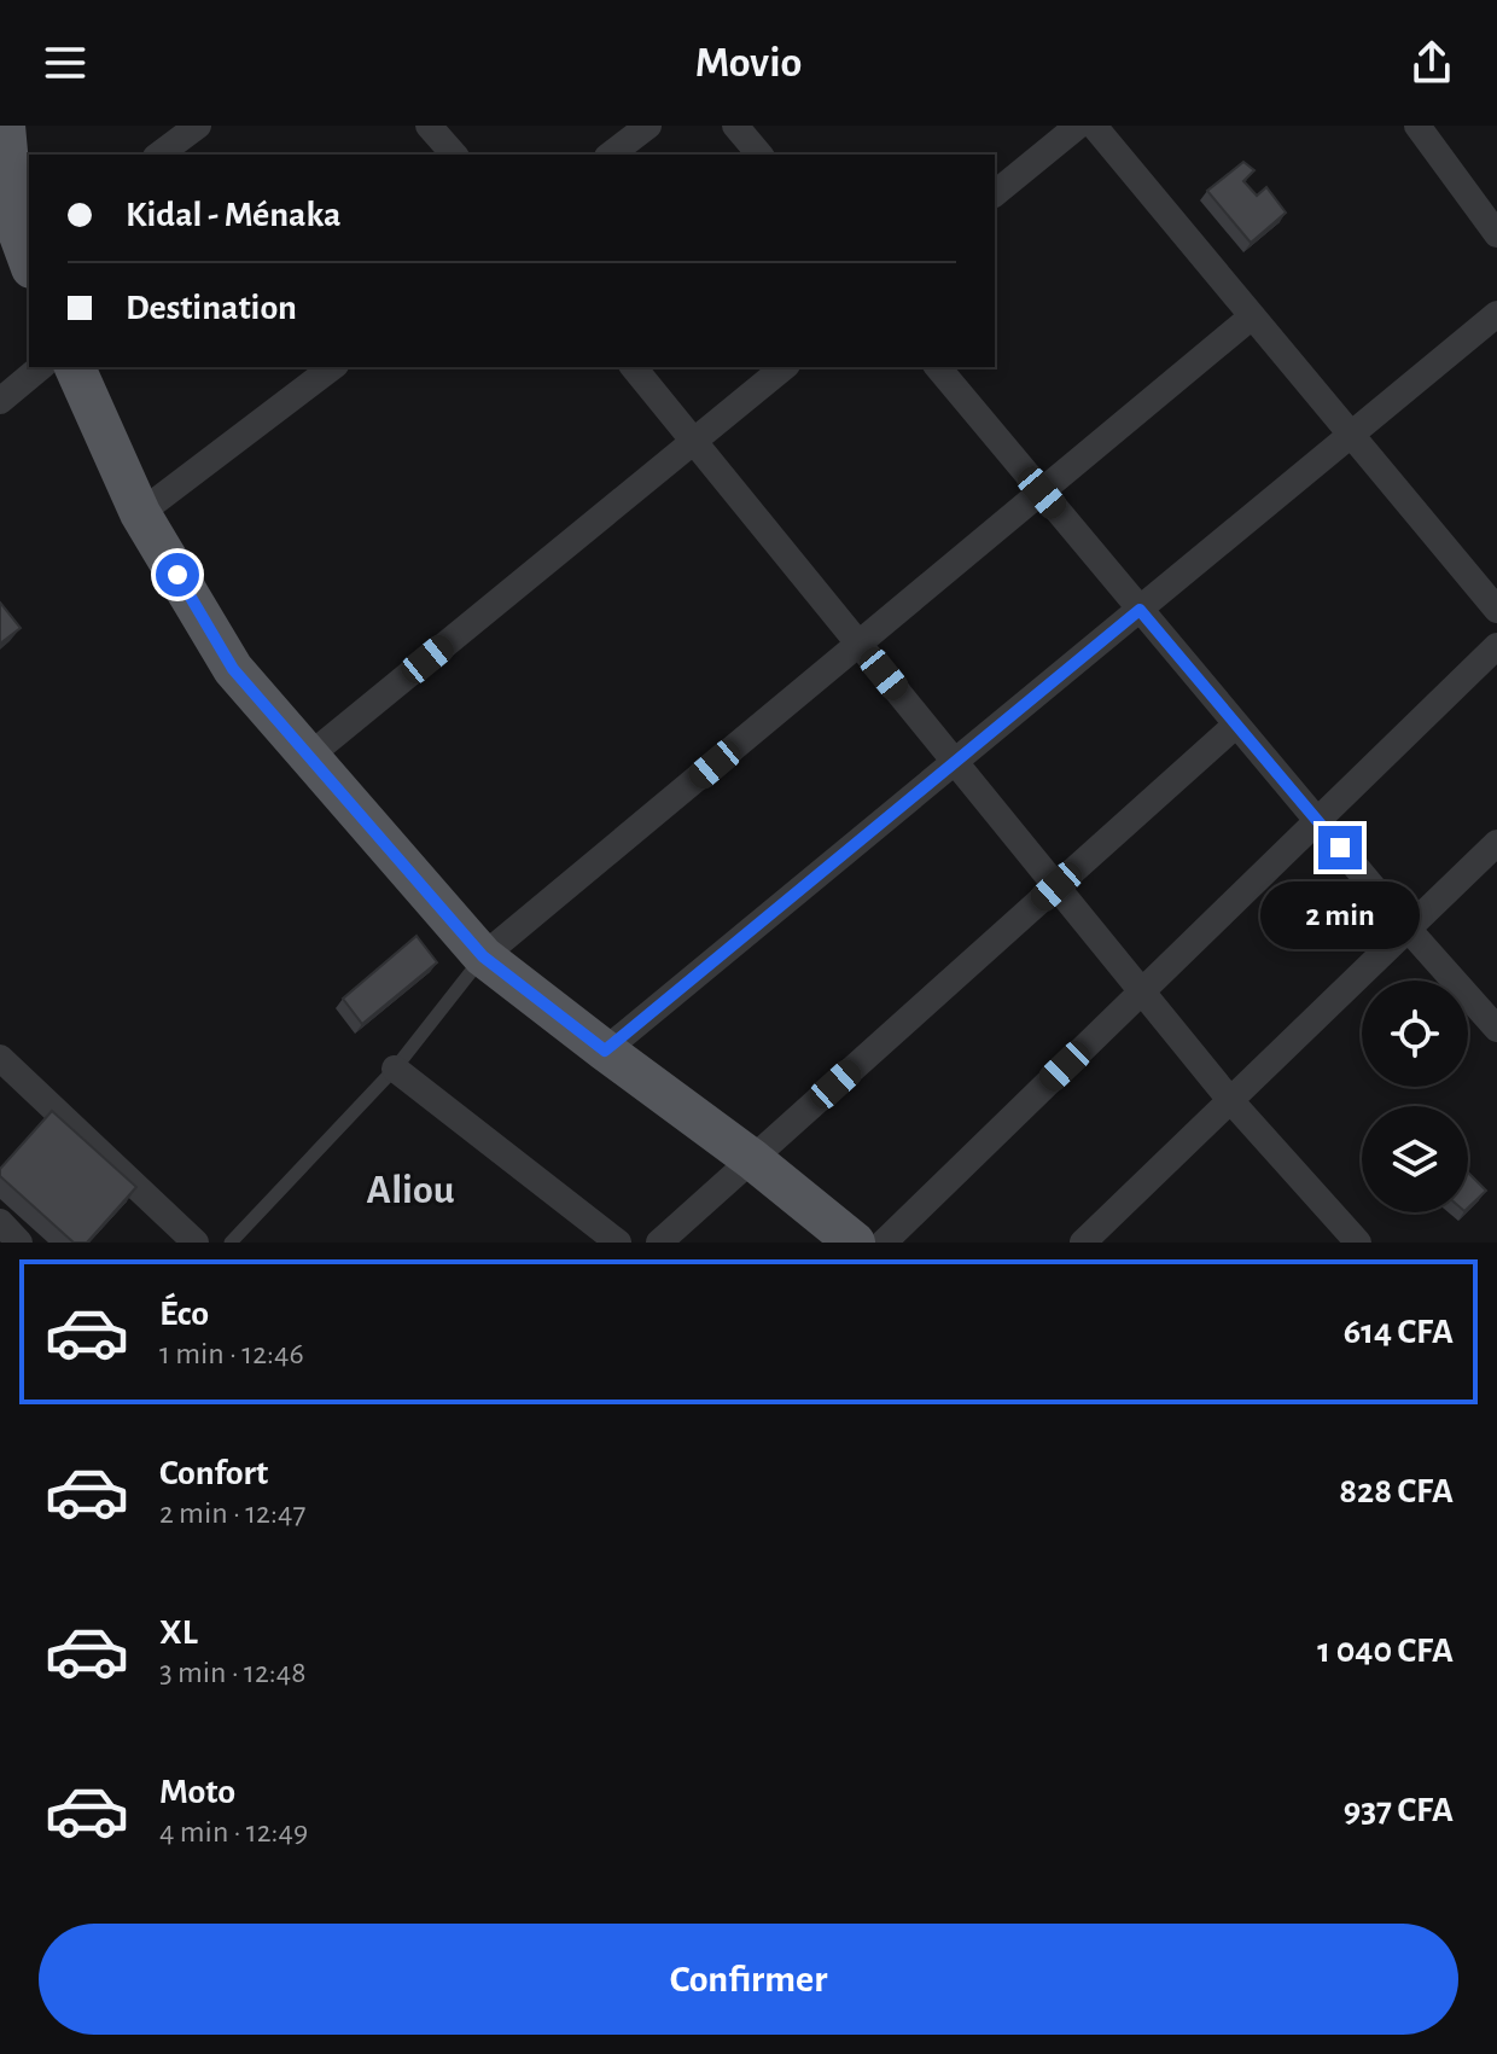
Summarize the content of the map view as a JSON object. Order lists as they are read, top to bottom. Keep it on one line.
{"districts":["Aliou"],"page":{"header":"Movio","banner":["Kidal - Ménaka","Destination"],"bubble":"2 min","list":[{"name":"Éco","note":"1 min · 12:46","value":"614 CFA"},{"name":"Confort","note":"2 min · 12:47","value":"828 CFA"},{"name":"XL","note":"3 min · 12:48","value":"1 040 CFA"},{"name":"Moto","note":"4 min · 12:49","value":"937 CFA"}],"buttons":"Confirmer"}}
